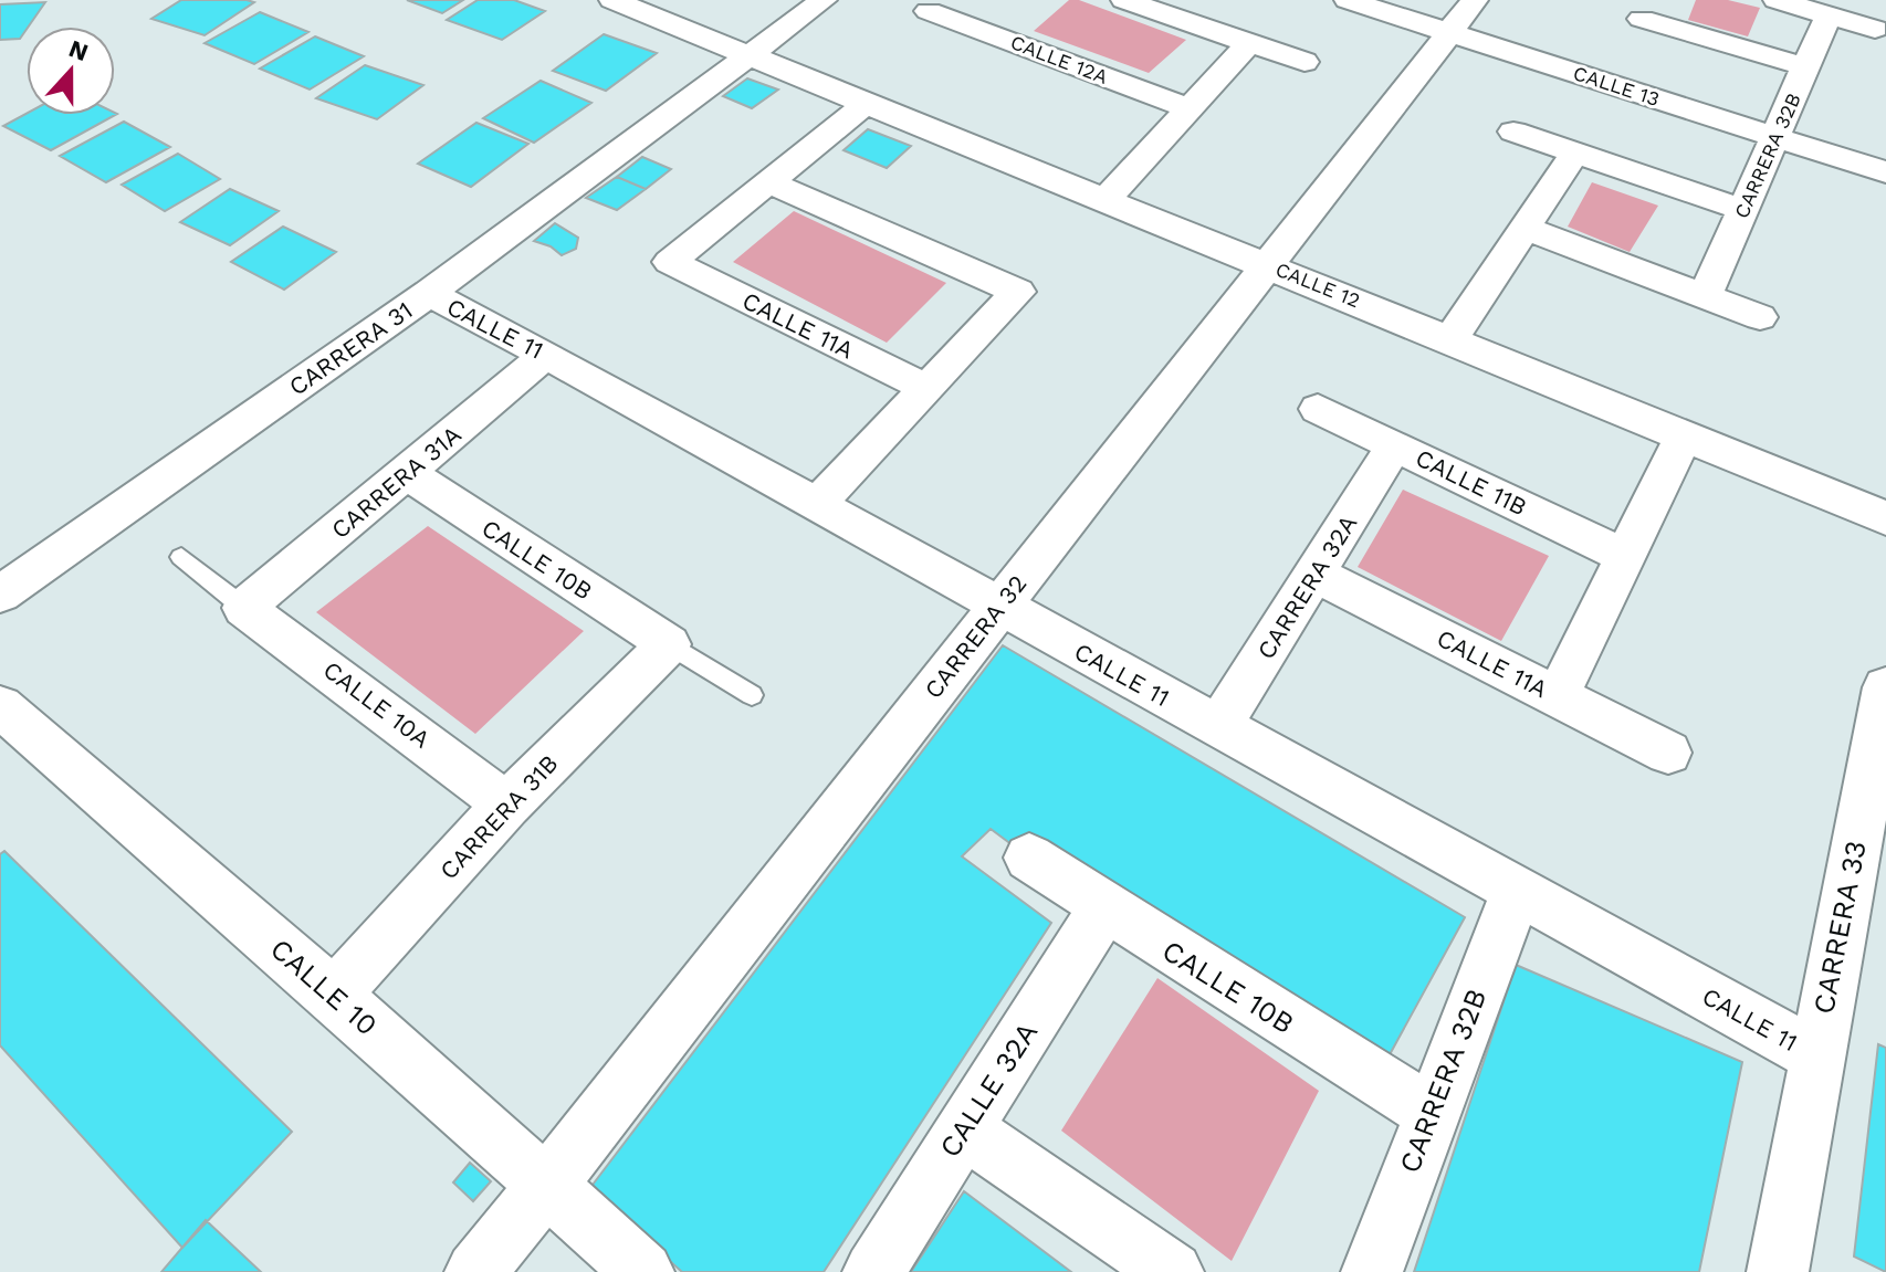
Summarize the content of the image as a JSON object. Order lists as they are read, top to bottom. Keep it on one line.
{"streets":{"street":["CALLE 12A","CALLE 13","CARRERA 32B","CALLE 12","CALLE 11A","CALLE 11","CARRERA 31","CARRERA 31A","CALLE 11B","CALLE 10B","CARRERA 32A","CARRERA 32","CALLE 10A","CARRERA 31B","CARRERA 33","CALLE 10","CALLE 32A"]},"crossings":[["CALLE 13","CARRERA 32B"],["CALLE 13","CARRERA 32"],["CARRERA 32B","CALLE 11"],["CARRERA 32B","CALLE 10B"],["CALLE 12","CARRERA 31"],["CALLE 12","CARRERA 32"],["CALLE 11A","CARRERA 32A"],["CALLE 11","CARRERA 31"],["CALLE 11","CARRERA 31A"],["CALLE 11","CARRERA 32A"],["CALLE 11","CARRERA 32"],["CALLE 11","CARRERA 33"],["CARRERA 31A","CALLE 10B"],["CARRERA 31A","CALLE 10A"],["CALLE 11B","CARRERA 32A"],["CALLE 10B","CARRERA 31B"],["CALLE 10B","CALLE 32A"],["CARRERA 32","CALLE 10"],["CALLE 10A","CARRERA 31B"],["CARRERA 31B","CALLE 10"]],"north":"top"}
